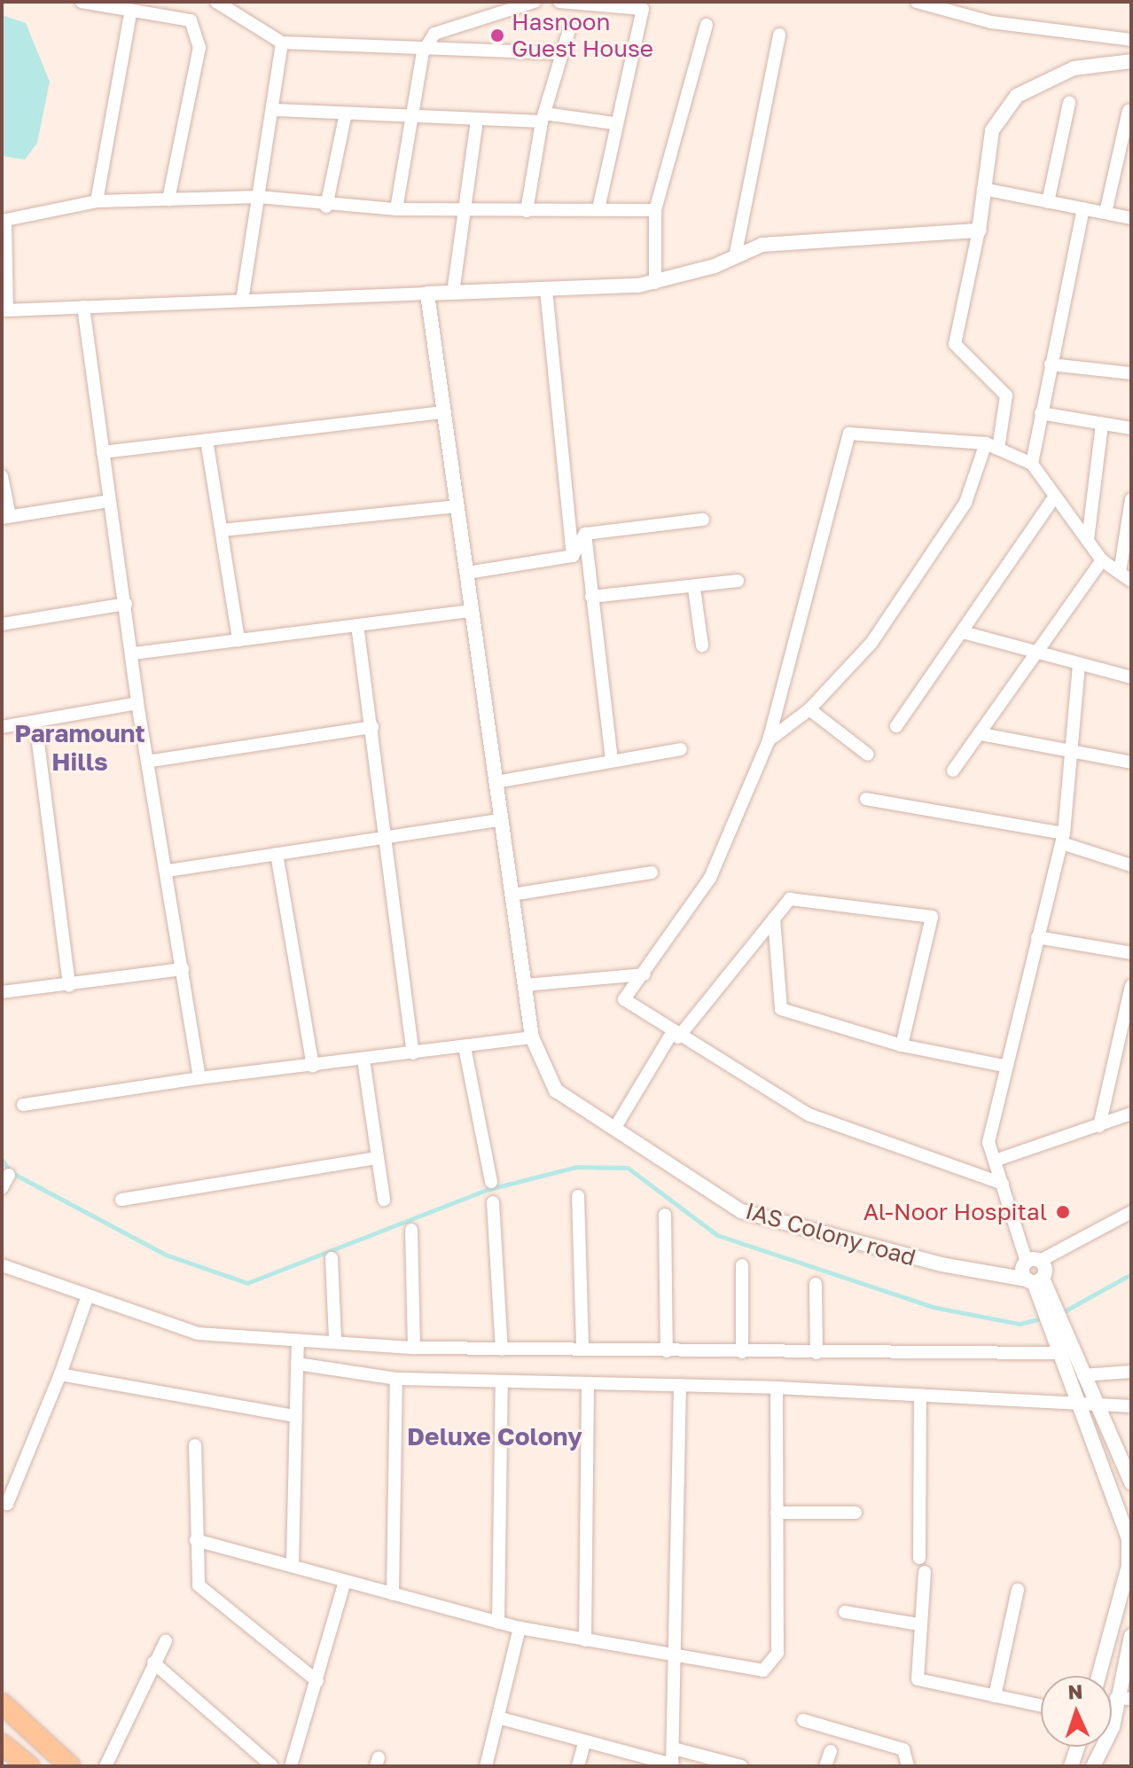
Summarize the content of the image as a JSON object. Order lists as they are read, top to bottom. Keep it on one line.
{"streets":{"street":["IAS Colony road"]},"districts":["Paramount Hills","Deluxe Colony"],"places":["Hasnoon Guest House","Al-Noor Hospital"],"north":"top"}
